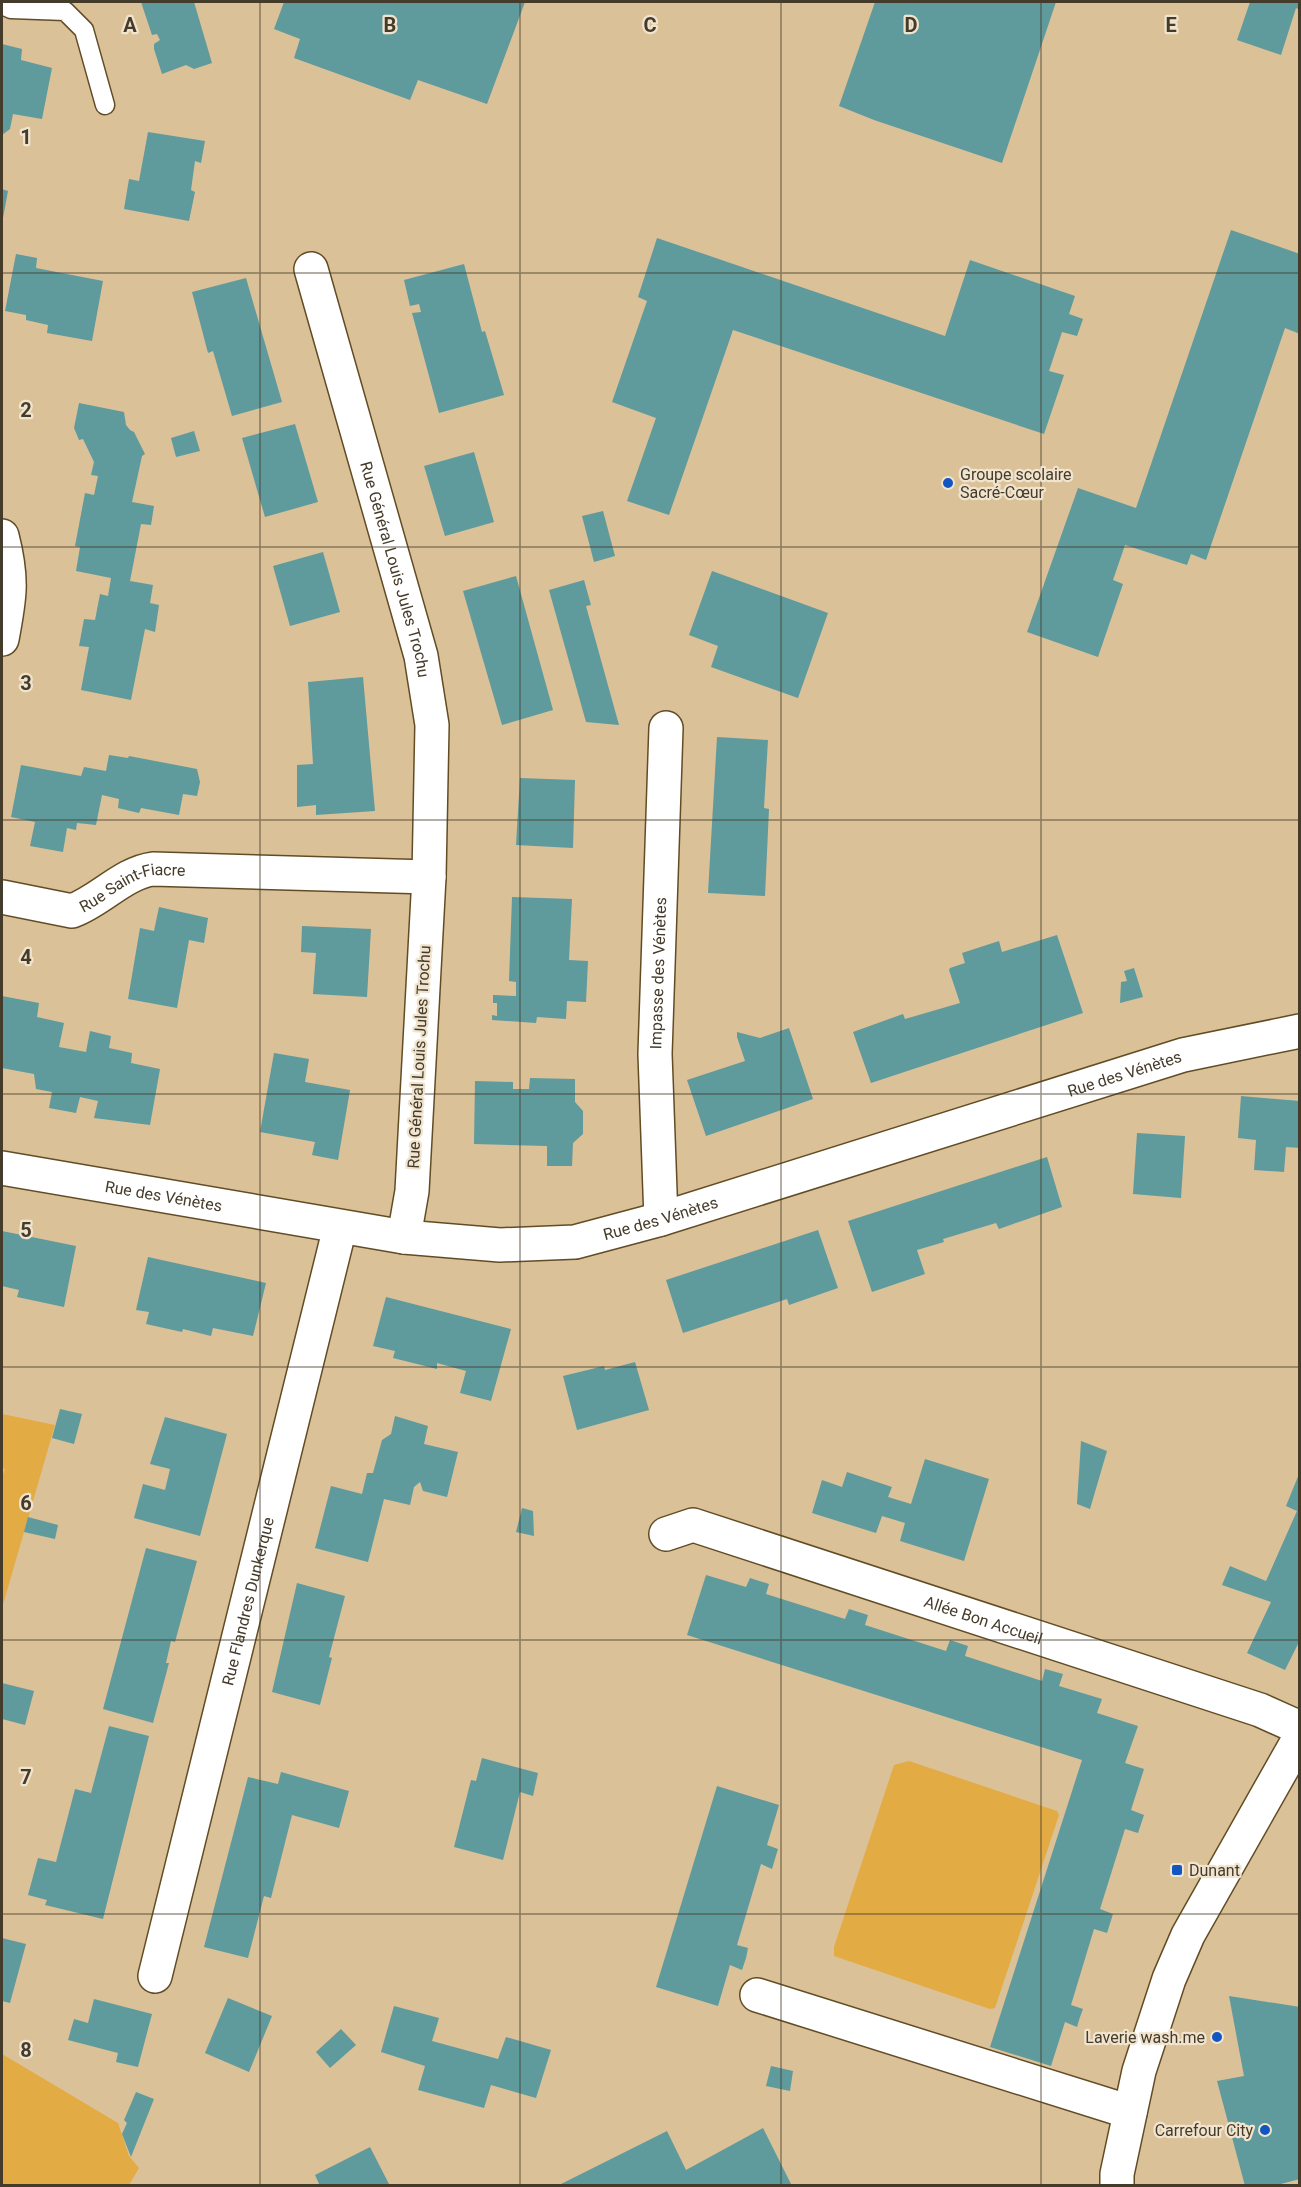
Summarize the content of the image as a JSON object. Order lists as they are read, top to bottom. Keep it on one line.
{"streets":{"street":["Rue Général Louis Jules Trochu","Rue Saint-Fiacre","Impasse des Vénètes","Rue des Vénètes","Rue Flandres Dunkerque","Allée Bon Accueil"]},"crossings":[["Rue Général Louis Jules Trochu","Rue Saint-Fiacre"],["Rue Général Louis Jules Trochu","Rue des Vénètes"],["Impasse des Vénètes","Rue des Vénètes"],["Rue des Vénètes","Rue Flandres Dunkerque"]],"places":{"other":["Groupe scolaire Sacré-Cœur","Laverie wash.me","Carrefour City"],"transit":["Dunant"]},"grid":{"columns":["A","B","C","D","E"],"rows":["1","2","3","4","5","6","7","8"]}}
